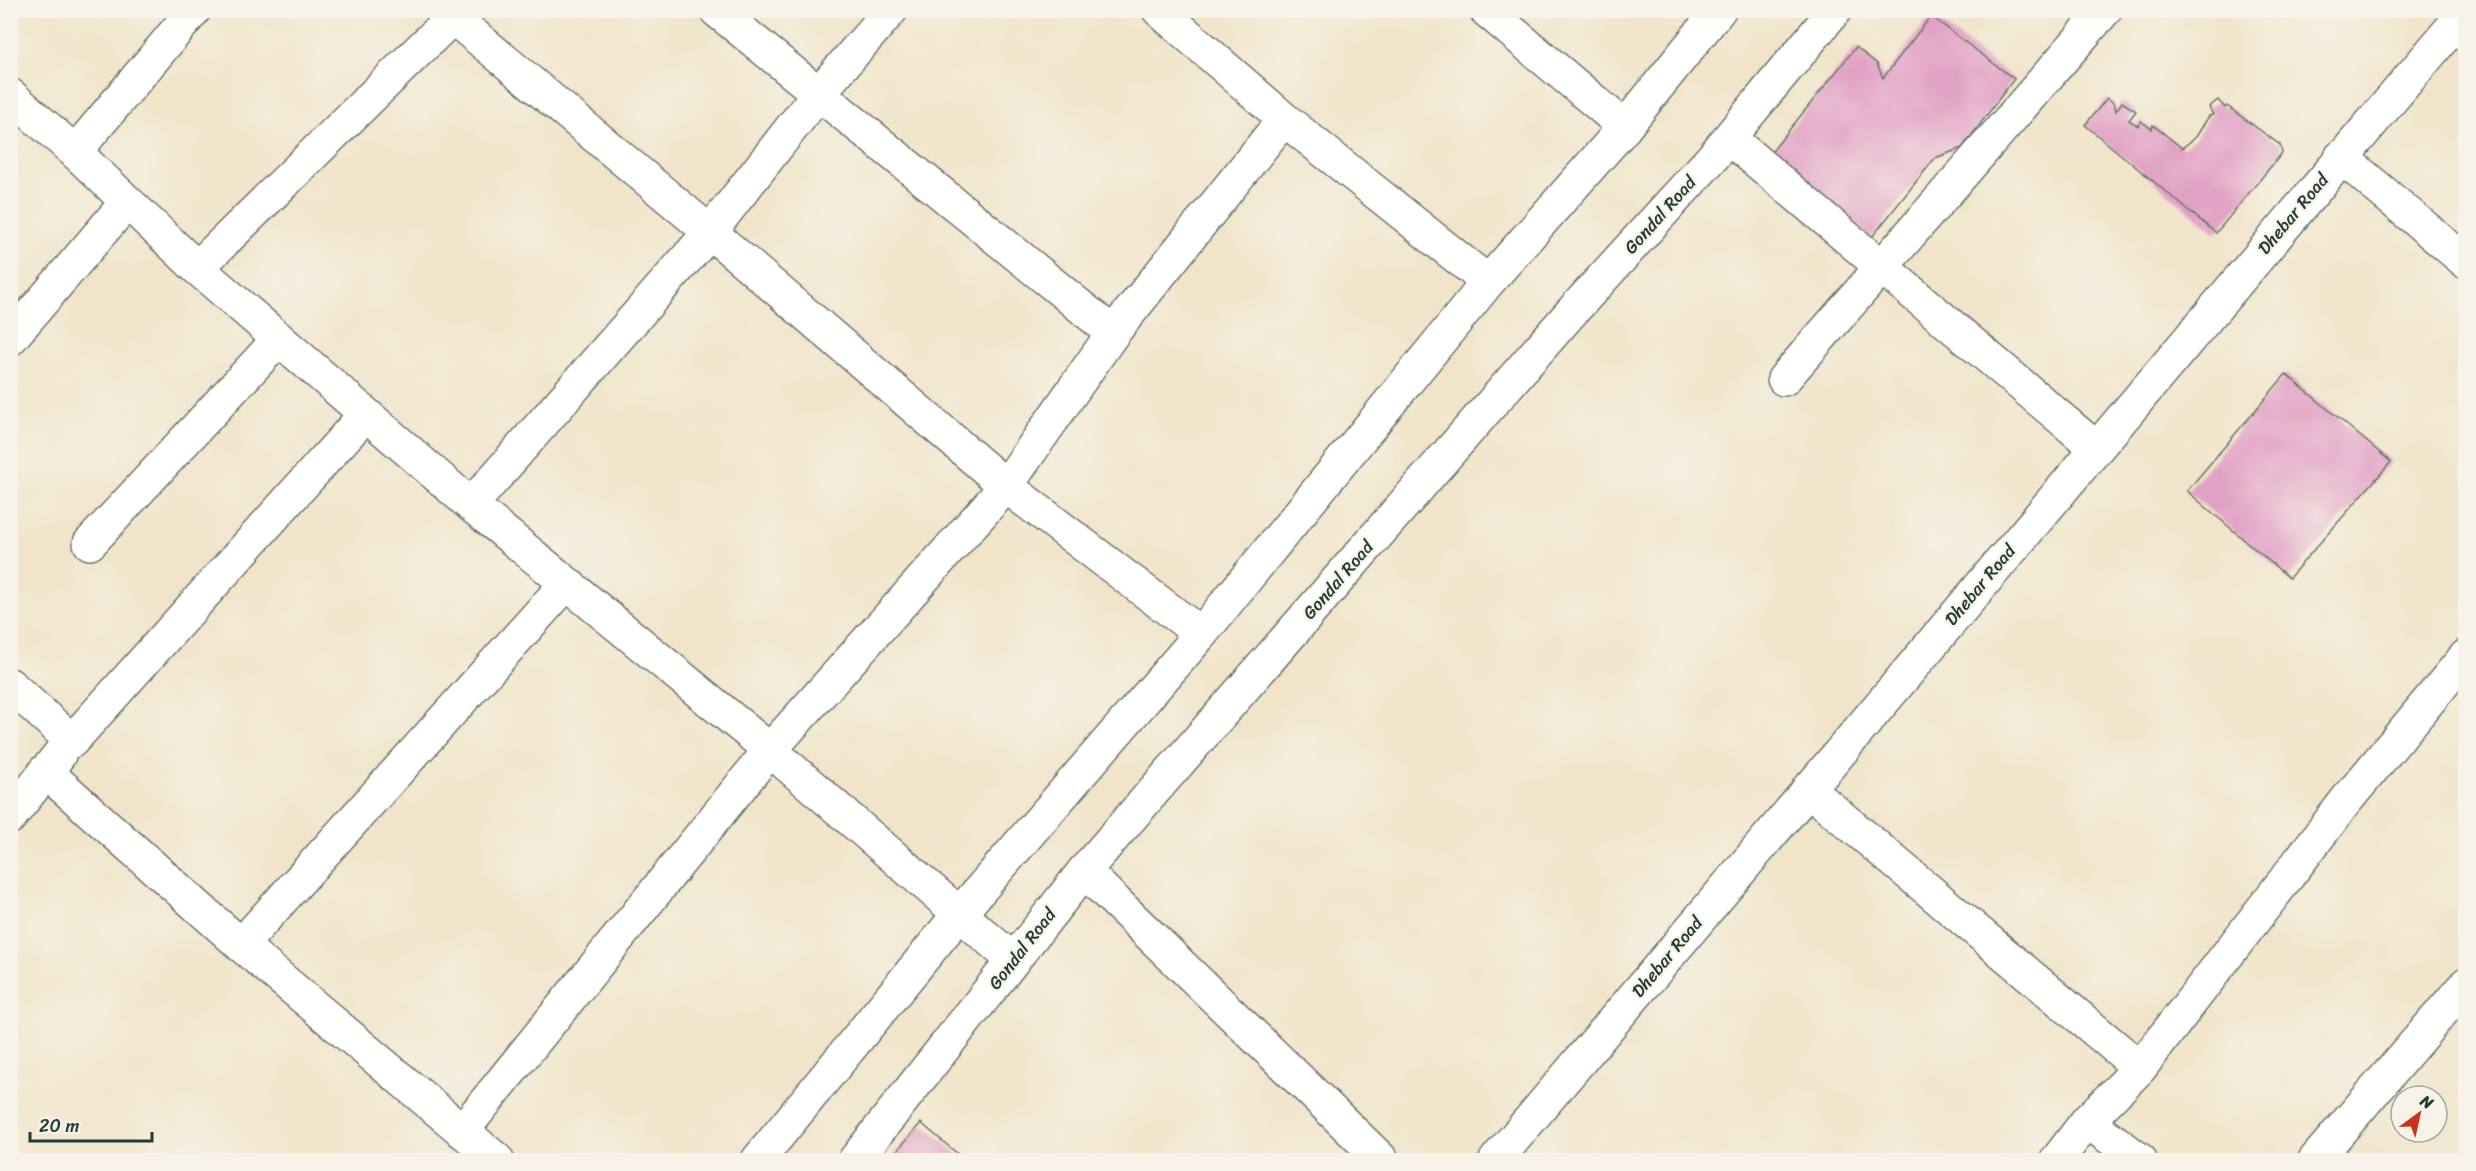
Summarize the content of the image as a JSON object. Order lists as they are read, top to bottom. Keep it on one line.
{"streets":{"street":["Dhebar Road","Gondal Road"]},"scale_bar":"20 m","north":"top right"}
